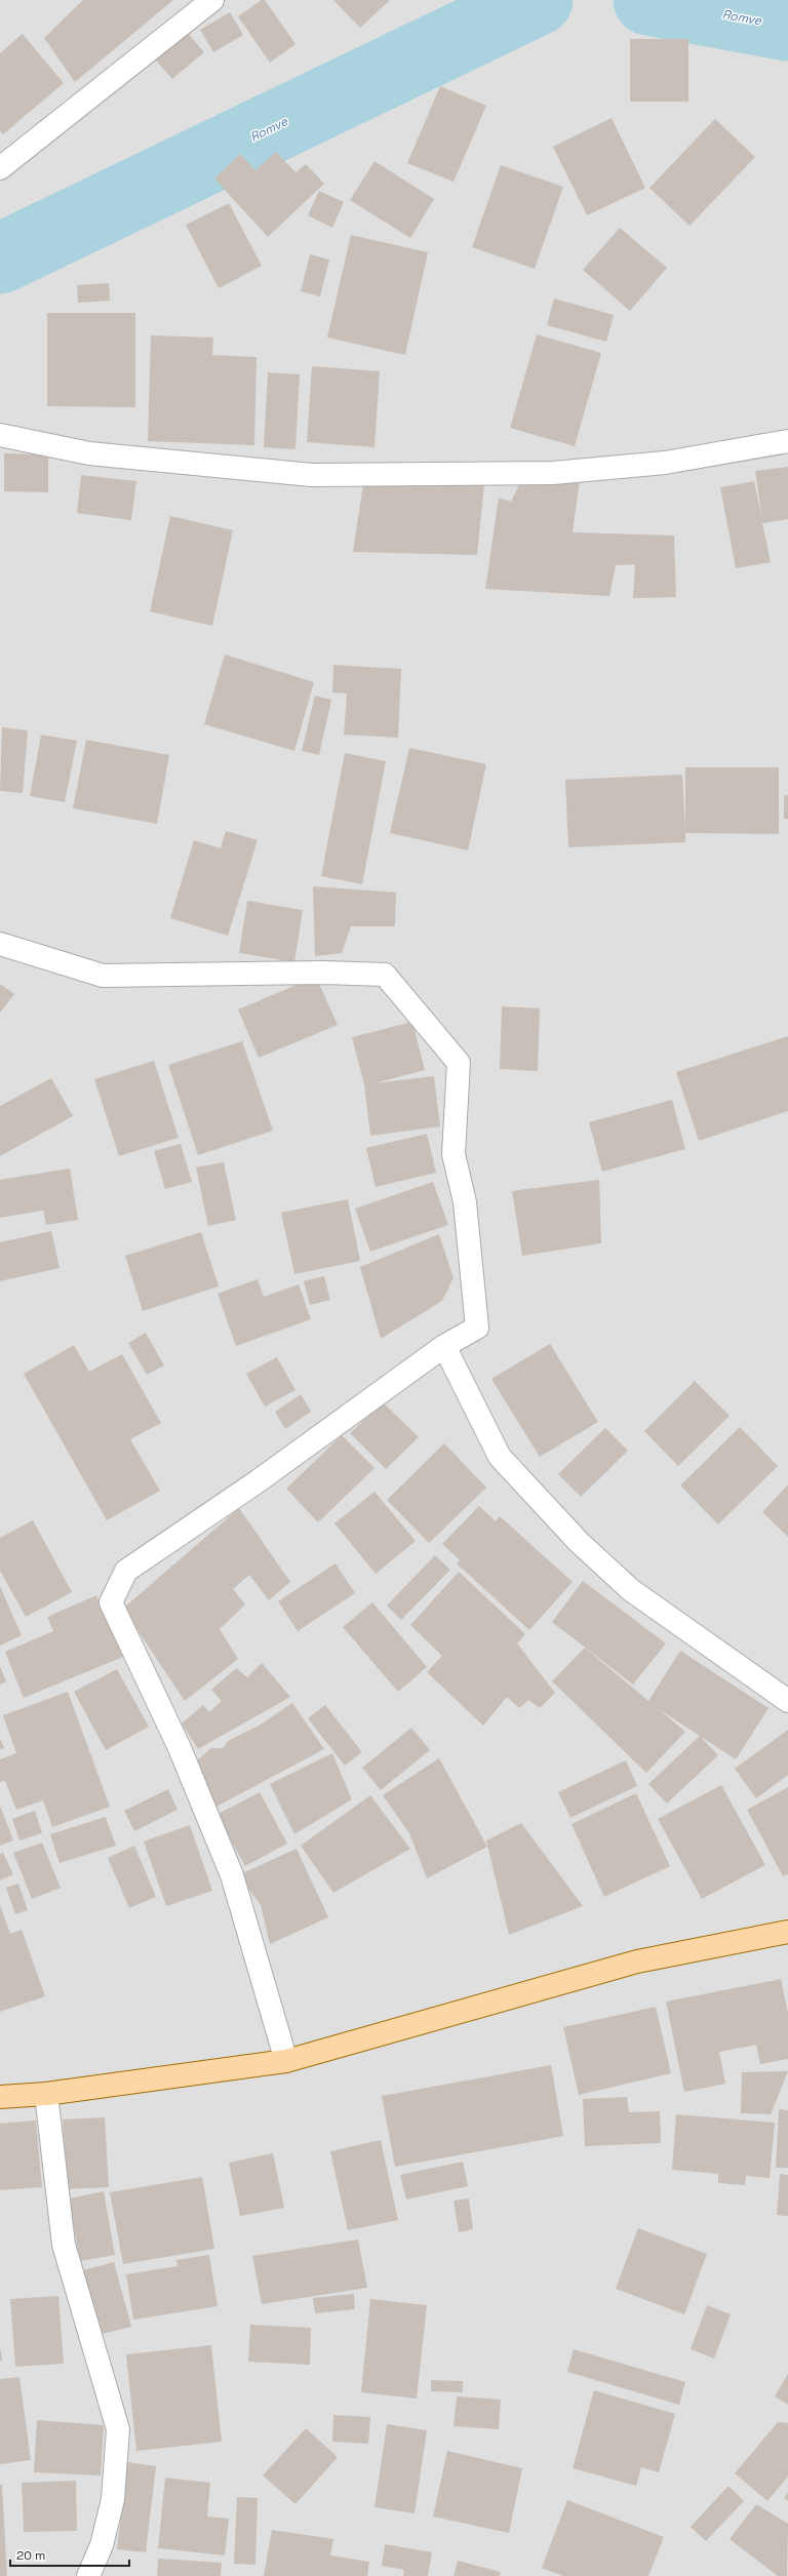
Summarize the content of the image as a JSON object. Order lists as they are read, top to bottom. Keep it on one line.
{"water":["Romve"],"scale_bar":"20 m"}
